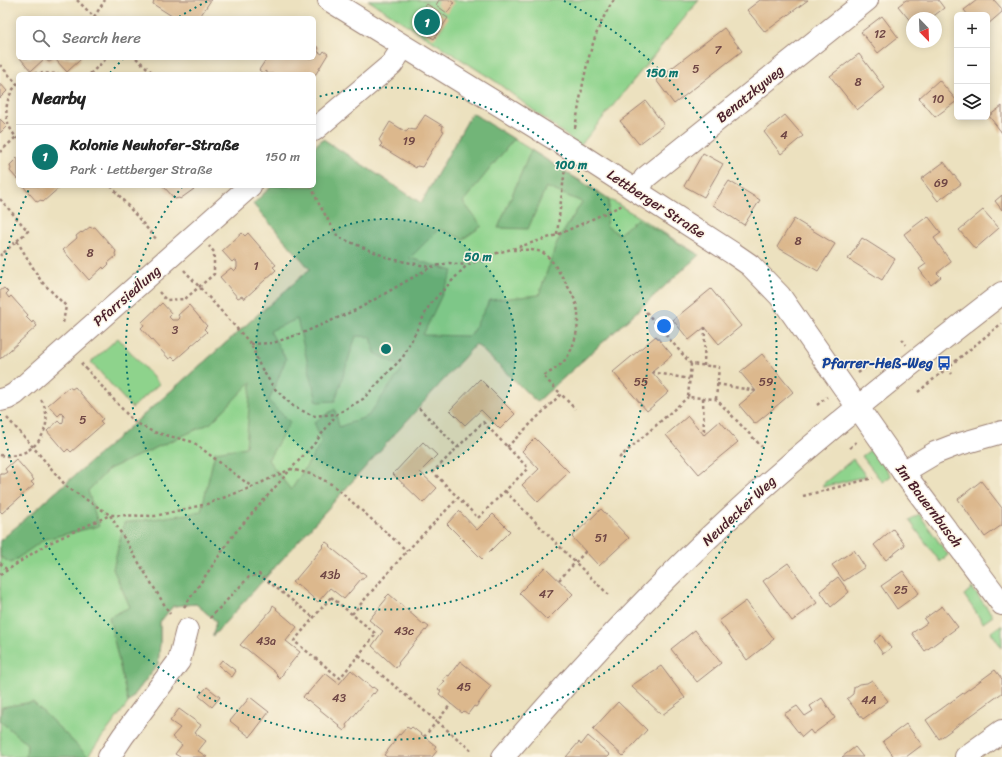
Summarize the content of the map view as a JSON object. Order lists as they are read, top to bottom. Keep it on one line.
{"streets":{"street":["Benatzkyweg","Lettberger Straße","Pfarrsiedlung","Im Bauernbusch","Neudecker Weg"]},"crossings":[["Benatzkyweg","Lettberger Straße"],["Lettberger Straße","Im Bauernbusch"],["Lettberger Straße","Neudecker Weg"],["Im Bauernbusch","Neudecker Weg"]],"places":{"bus stop":["Pfarrer-Heß-Weg"]},"house_numbers":["12","7","5","8","10","4","19","69","8","8","1","3","55","59","5","51","43b","25","47","43c","43a","45","43","4A"],"north":"bottom right","page":{"pins":"1","map_buttons":["+","−"],"search":"Search here","heading":"Nearby","list":[{"mark":"1","name":"Kolonie Neuhofer-Straße","note":"Park · Lettberger Straße","value":"150 m"}]},"rings":["150 m","100 m","50 m"]}
